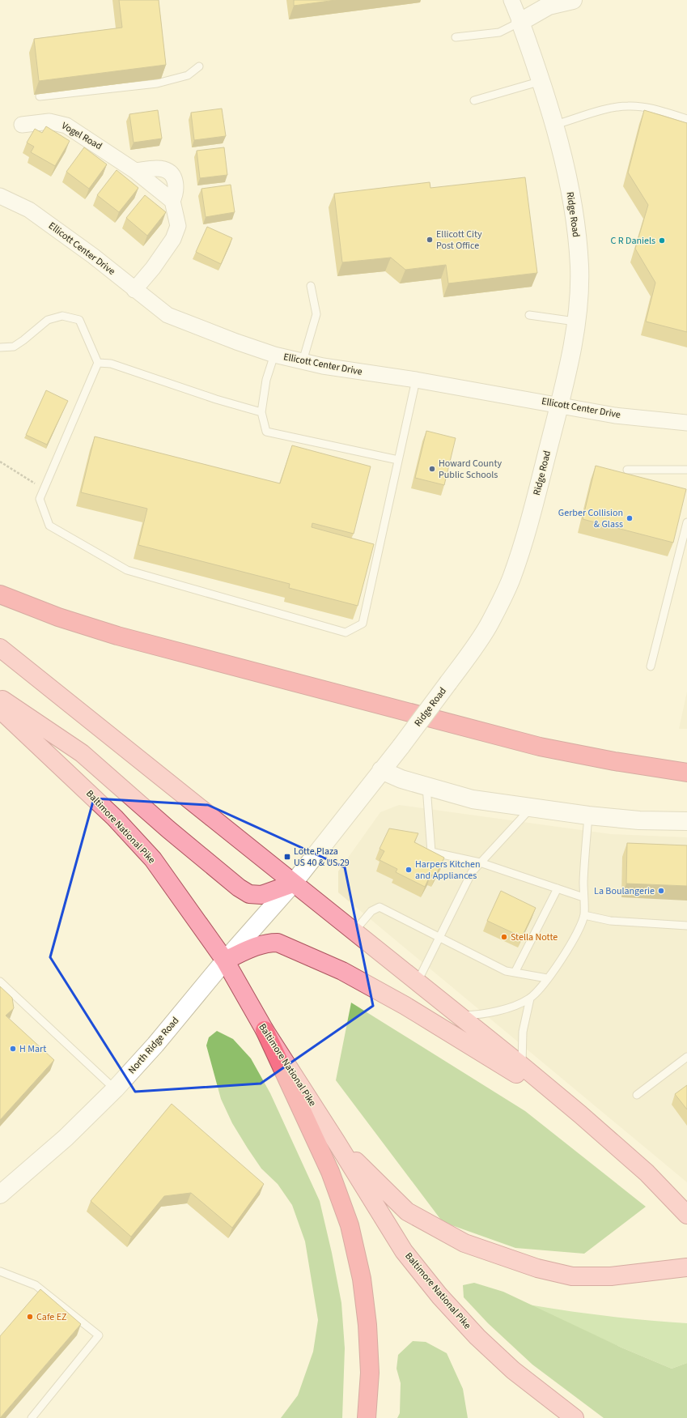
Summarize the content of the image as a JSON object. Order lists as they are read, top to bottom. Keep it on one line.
{"streets":{"main road":["Baltimore National Pike"],"street":["Vogel Road","Ridge Road","Ellicott Center Drive","North Ridge Road"]},"crossings":[["Ridge Road","Ellicott Center Drive"],["Ridge Road","North Ridge Road"],["Baltimore National Pike","North Ridge Road"]],"places":{"other":["Ellicott City Post Office","C R Daniels","Howard County Public Schools","Gerber Collision & Glass","Harpers Kitchen and Appliances","La Boulangerie","Stella Notte","H Mart","Cafe EZ"],"transit":["Lotte Plaza US 40 & US 29"]}}
